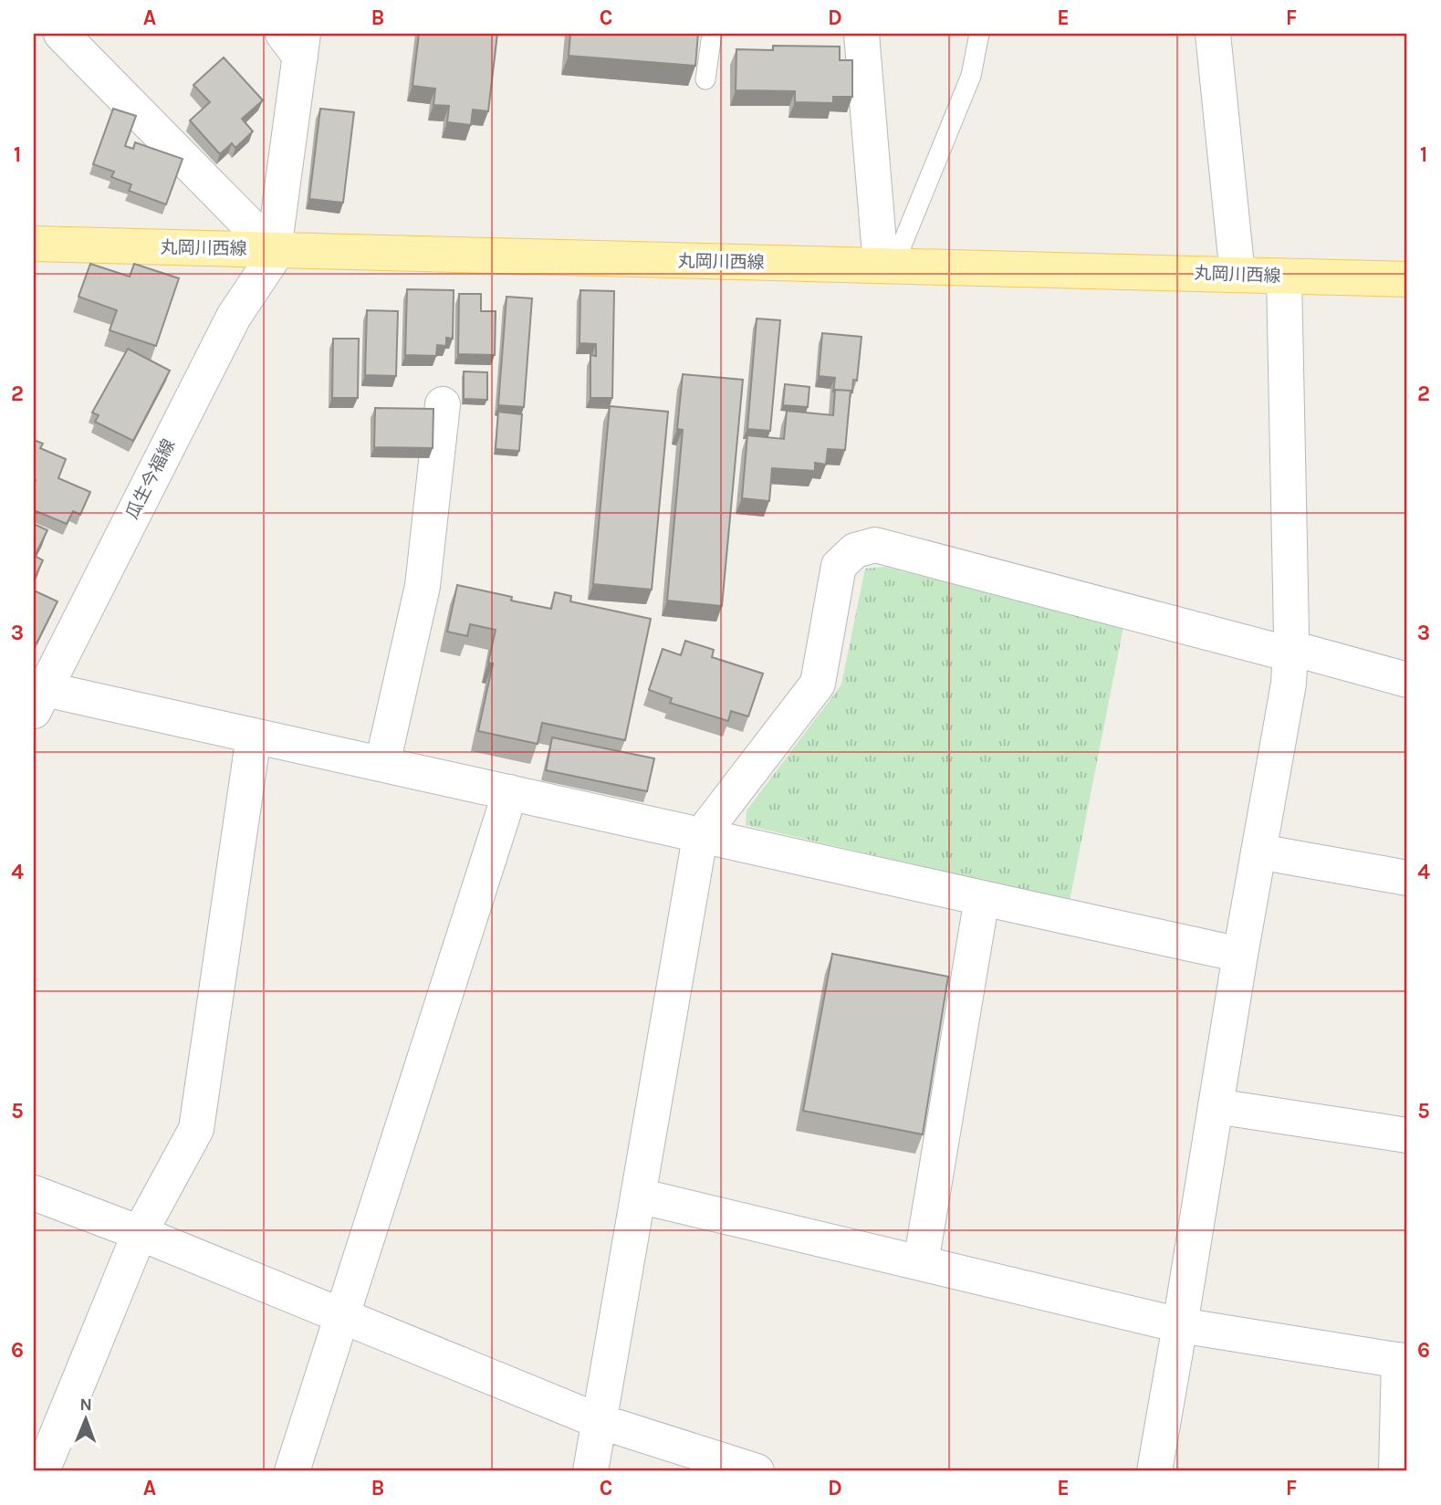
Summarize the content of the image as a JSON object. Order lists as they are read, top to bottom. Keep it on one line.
{"streets":{"main road":["丸岡川西線"],"street":["瓜生今福線"]},"crossings":[["丸岡川西線","瓜生今福線"]],"north":"top","grid":{"columns":["A","B","C","D","E","F"],"rows":["1","2","3","4","5","6"]}}
